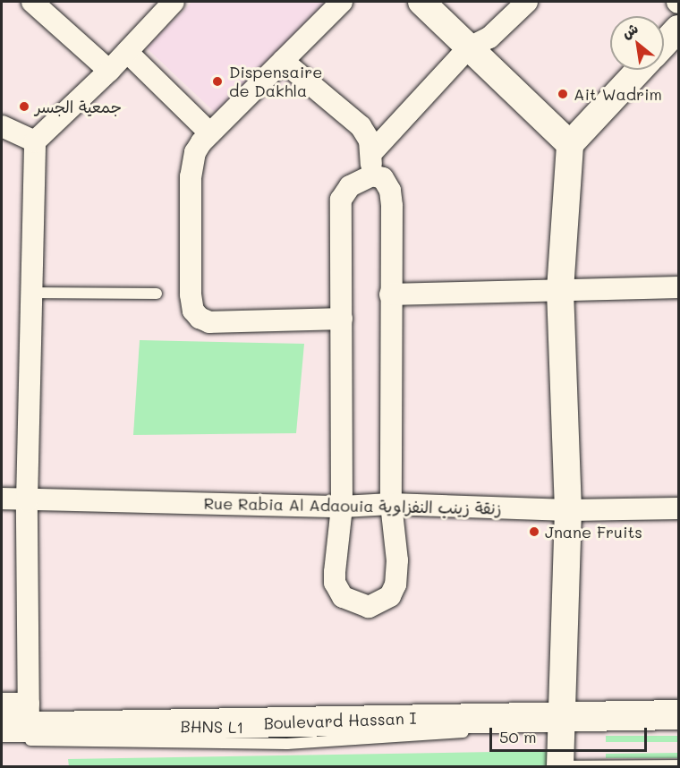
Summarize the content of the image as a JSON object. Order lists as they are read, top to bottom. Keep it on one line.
{"streets":{"main road":["Boulevard Hassan I"],"street":["Rue Rabia Al Adaouia زنقة زينب النفزاوية"],"lane":["BHNS L1"]},"crossings":[["Boulevard Hassan I","BHNS L1"]],"places":["Dispensaire de Dakhla","Ait Wadrim","جمعية الجسر","Jnane Fruits"],"scale_bar":"50 m","north":"top left"}
